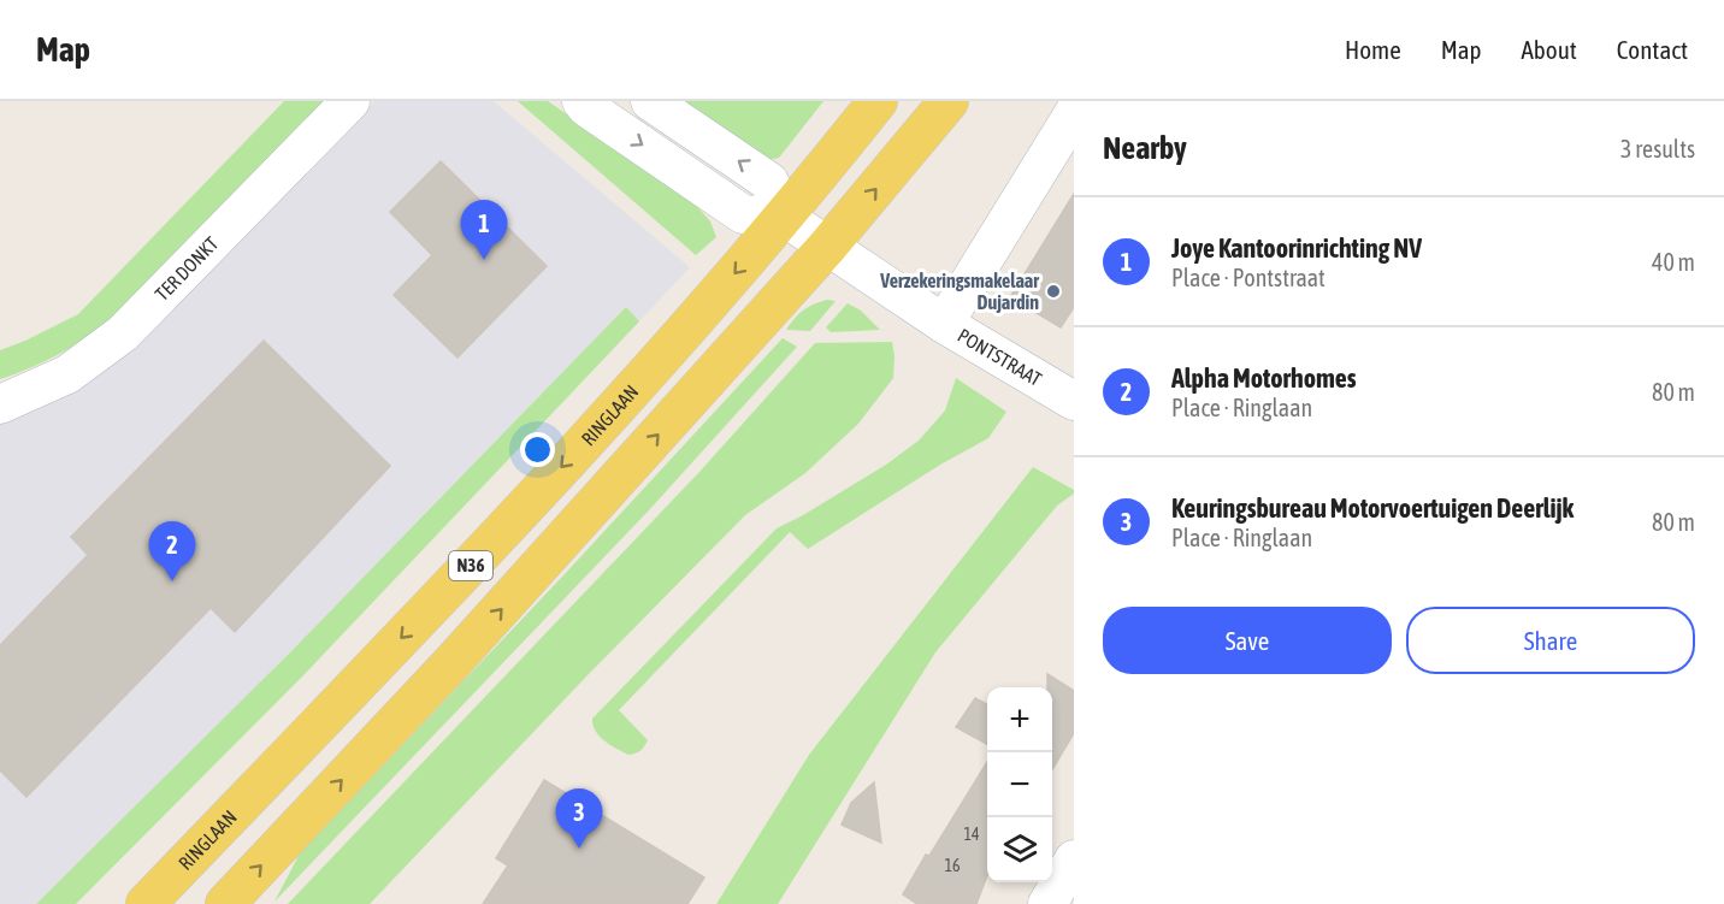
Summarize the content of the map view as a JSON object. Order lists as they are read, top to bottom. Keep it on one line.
{"streets":{"main road":["RINGLAAN","N36"],"street":["TER DONKT","PONTSTRAAT"]},"crossings":[["PONTSTRAAT","RINGLAAN"],["PONTSTRAAT","N36"]],"places":["Verzekeringsmakelaar Dujardin"],"house_numbers":["14","16"],"page":{"header":"Map","nav":["Home","Map","About","Contact"],"heading":["Nearby","3 results"],"list":[{"mark":"1","name":"Joye Kantoorinrichting NV","note":"Place · Pontstraat","value":"40 m"},{"mark":"2","name":"Alpha Motorhomes","note":"Place · Ringlaan","value":"80 m"},{"mark":"3","name":"Keuringsbureau Motorvoertuigen Deerlijk","note":"Place · Ringlaan","value":"80 m"}],"pins":["1","2","3"],"buttons":["Save","Share"],"map_buttons":["+","−"]}}
